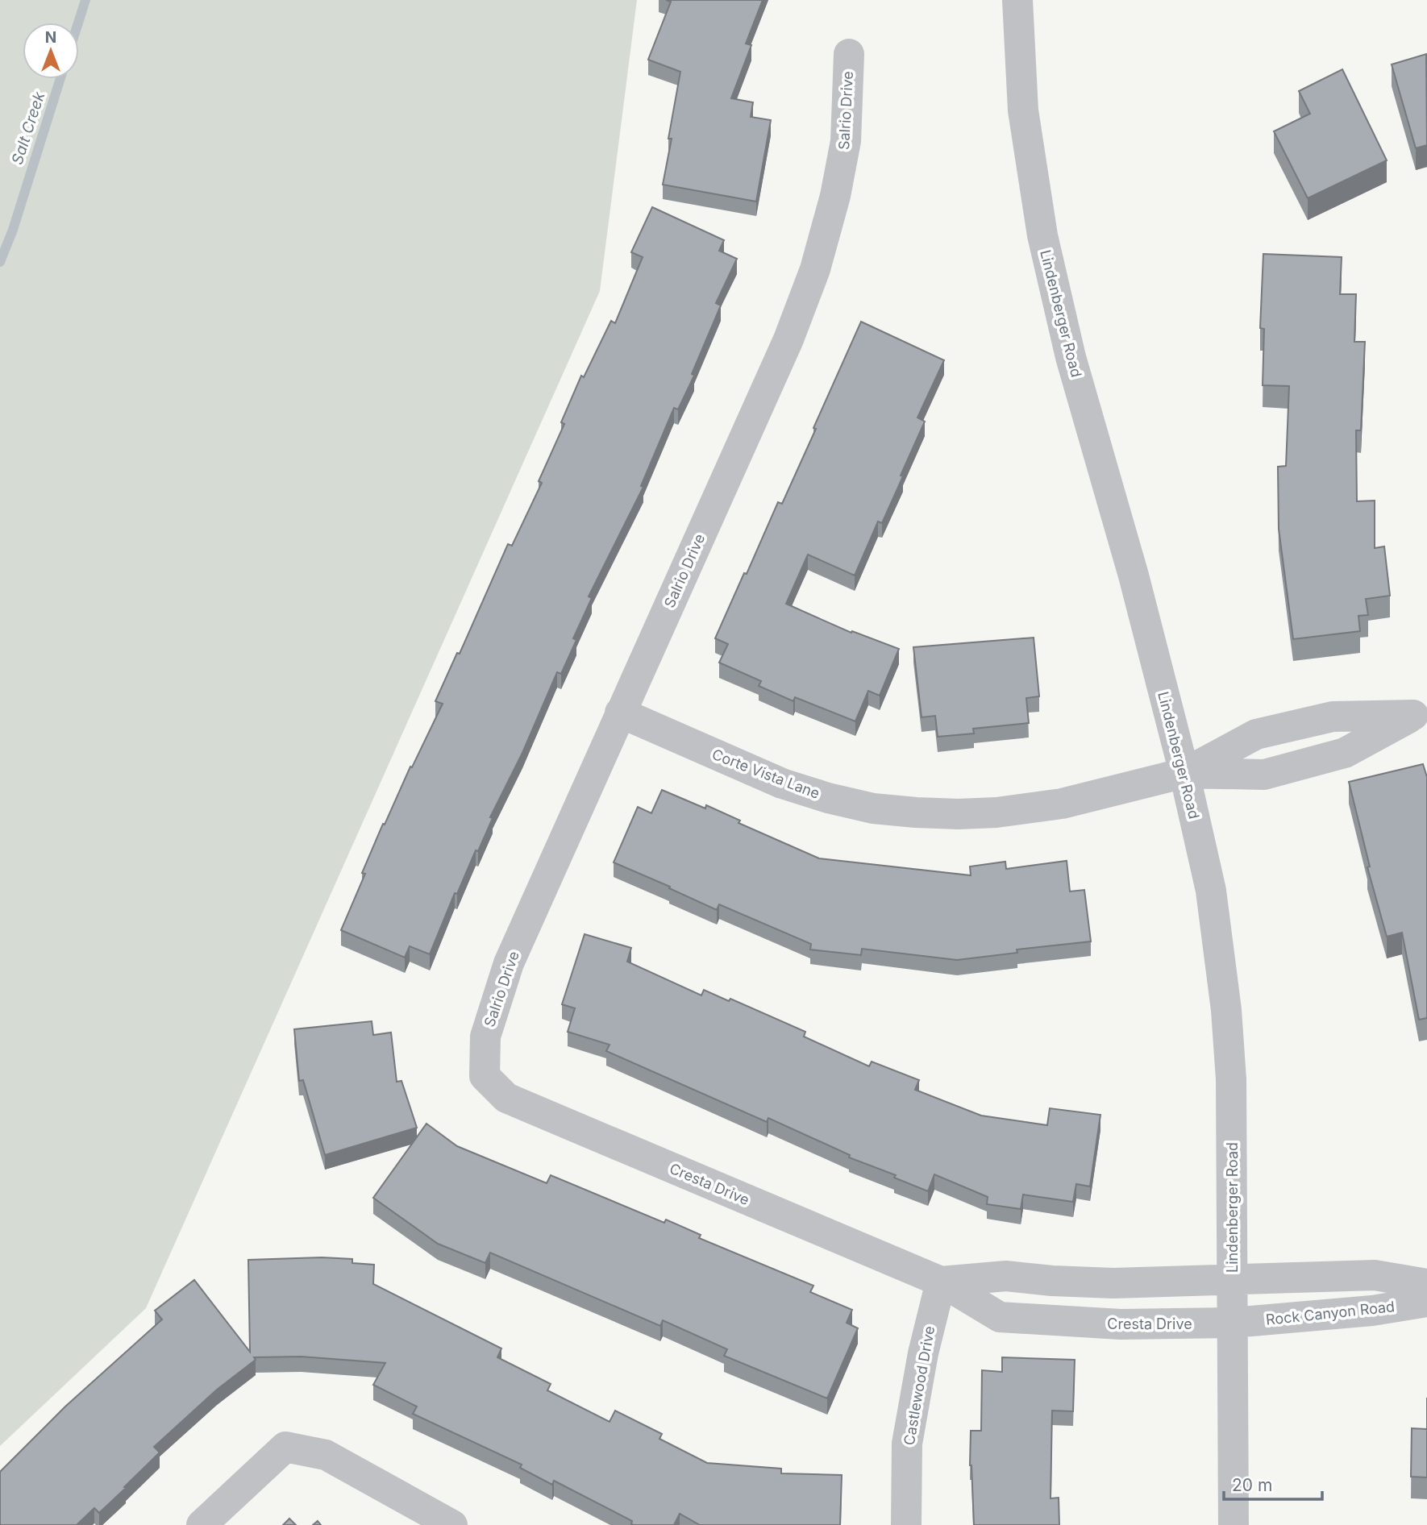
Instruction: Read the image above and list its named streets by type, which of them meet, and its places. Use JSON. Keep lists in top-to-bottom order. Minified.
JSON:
{"streets":{"street":["Salrio Drive","Lindenberger Road","Corte Vista Lane","Cresta Drive","Rock Canyon Road","Castlewood Drive"]},"crossings":[["Salrio Drive","Corte Vista Lane"],["Salrio Drive","Cresta Drive"],["Lindenberger Road","Corte Vista Lane"],["Lindenberger Road","Cresta Drive"],["Lindenberger Road","Rock Canyon Road"],["Cresta Drive","Rock Canyon Road"],["Cresta Drive","Castlewood Drive"]],"water":["Salt Creek"],"scale_bar":"20 m","north":"top"}
